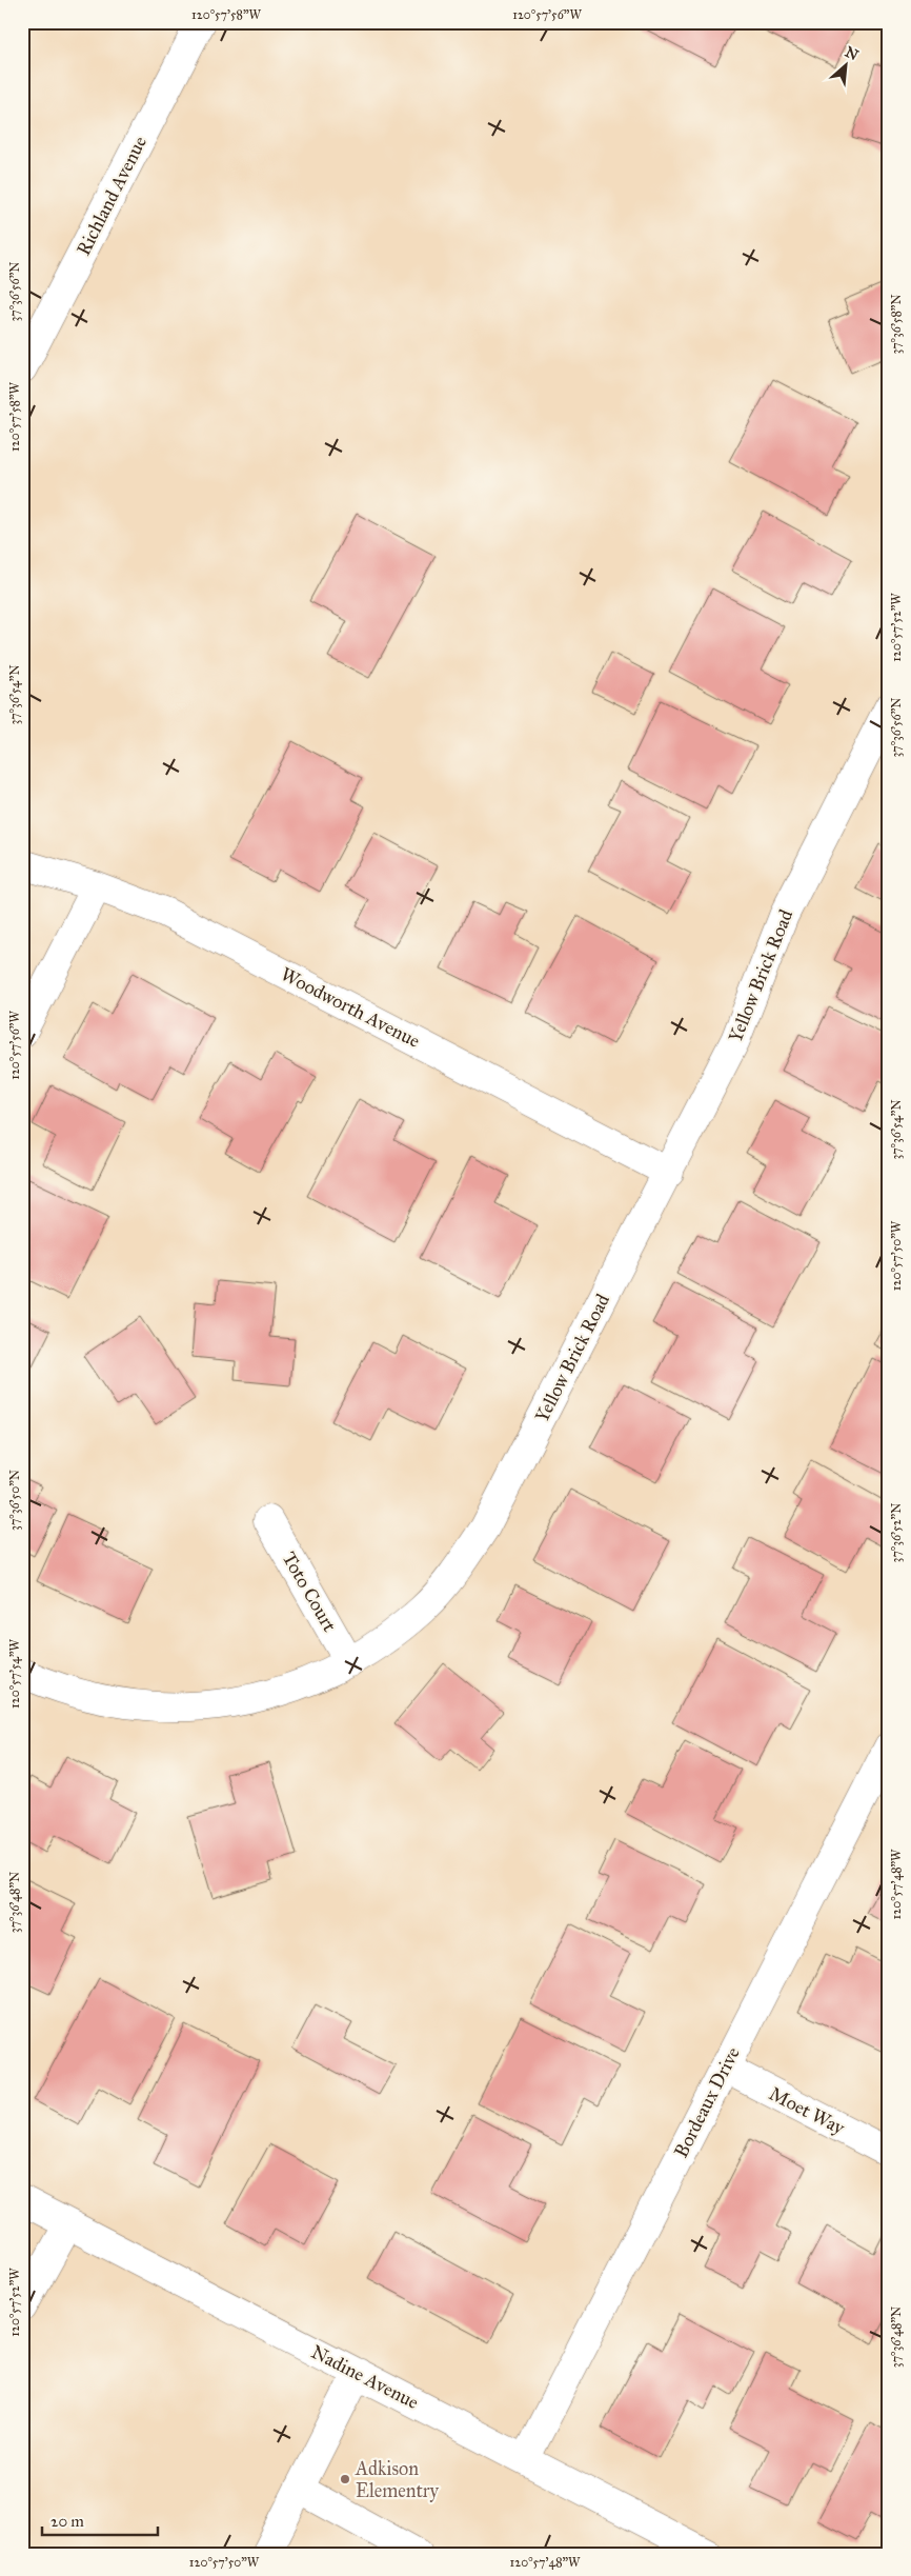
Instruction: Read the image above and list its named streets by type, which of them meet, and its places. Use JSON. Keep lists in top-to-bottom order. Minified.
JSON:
{"streets":{"street":["Richland Avenue","Yellow Brick Road","Woodworth Avenue","Toto Court","Bordeaux Drive","Moet Way","Nadine Avenue"]},"crossings":[["Yellow Brick Road","Woodworth Avenue"],["Yellow Brick Road","Toto Court"],["Bordeaux Drive","Moet Way"],["Bordeaux Drive","Nadine Avenue"]],"places":["Adkison Elementry"],"scale_bar":"20 m","north":"top right","coordinates":["120°57'58\"W","120°57'56\"W","37°36'56\"N","37°36'58\"N","120°57'52\"W","37°36'54\"N","120°57'50\"W","37°36'50\"N","37°36'52\"N","120°57'54\"W","120°57'48\"W","37°36'48\"N"]}
